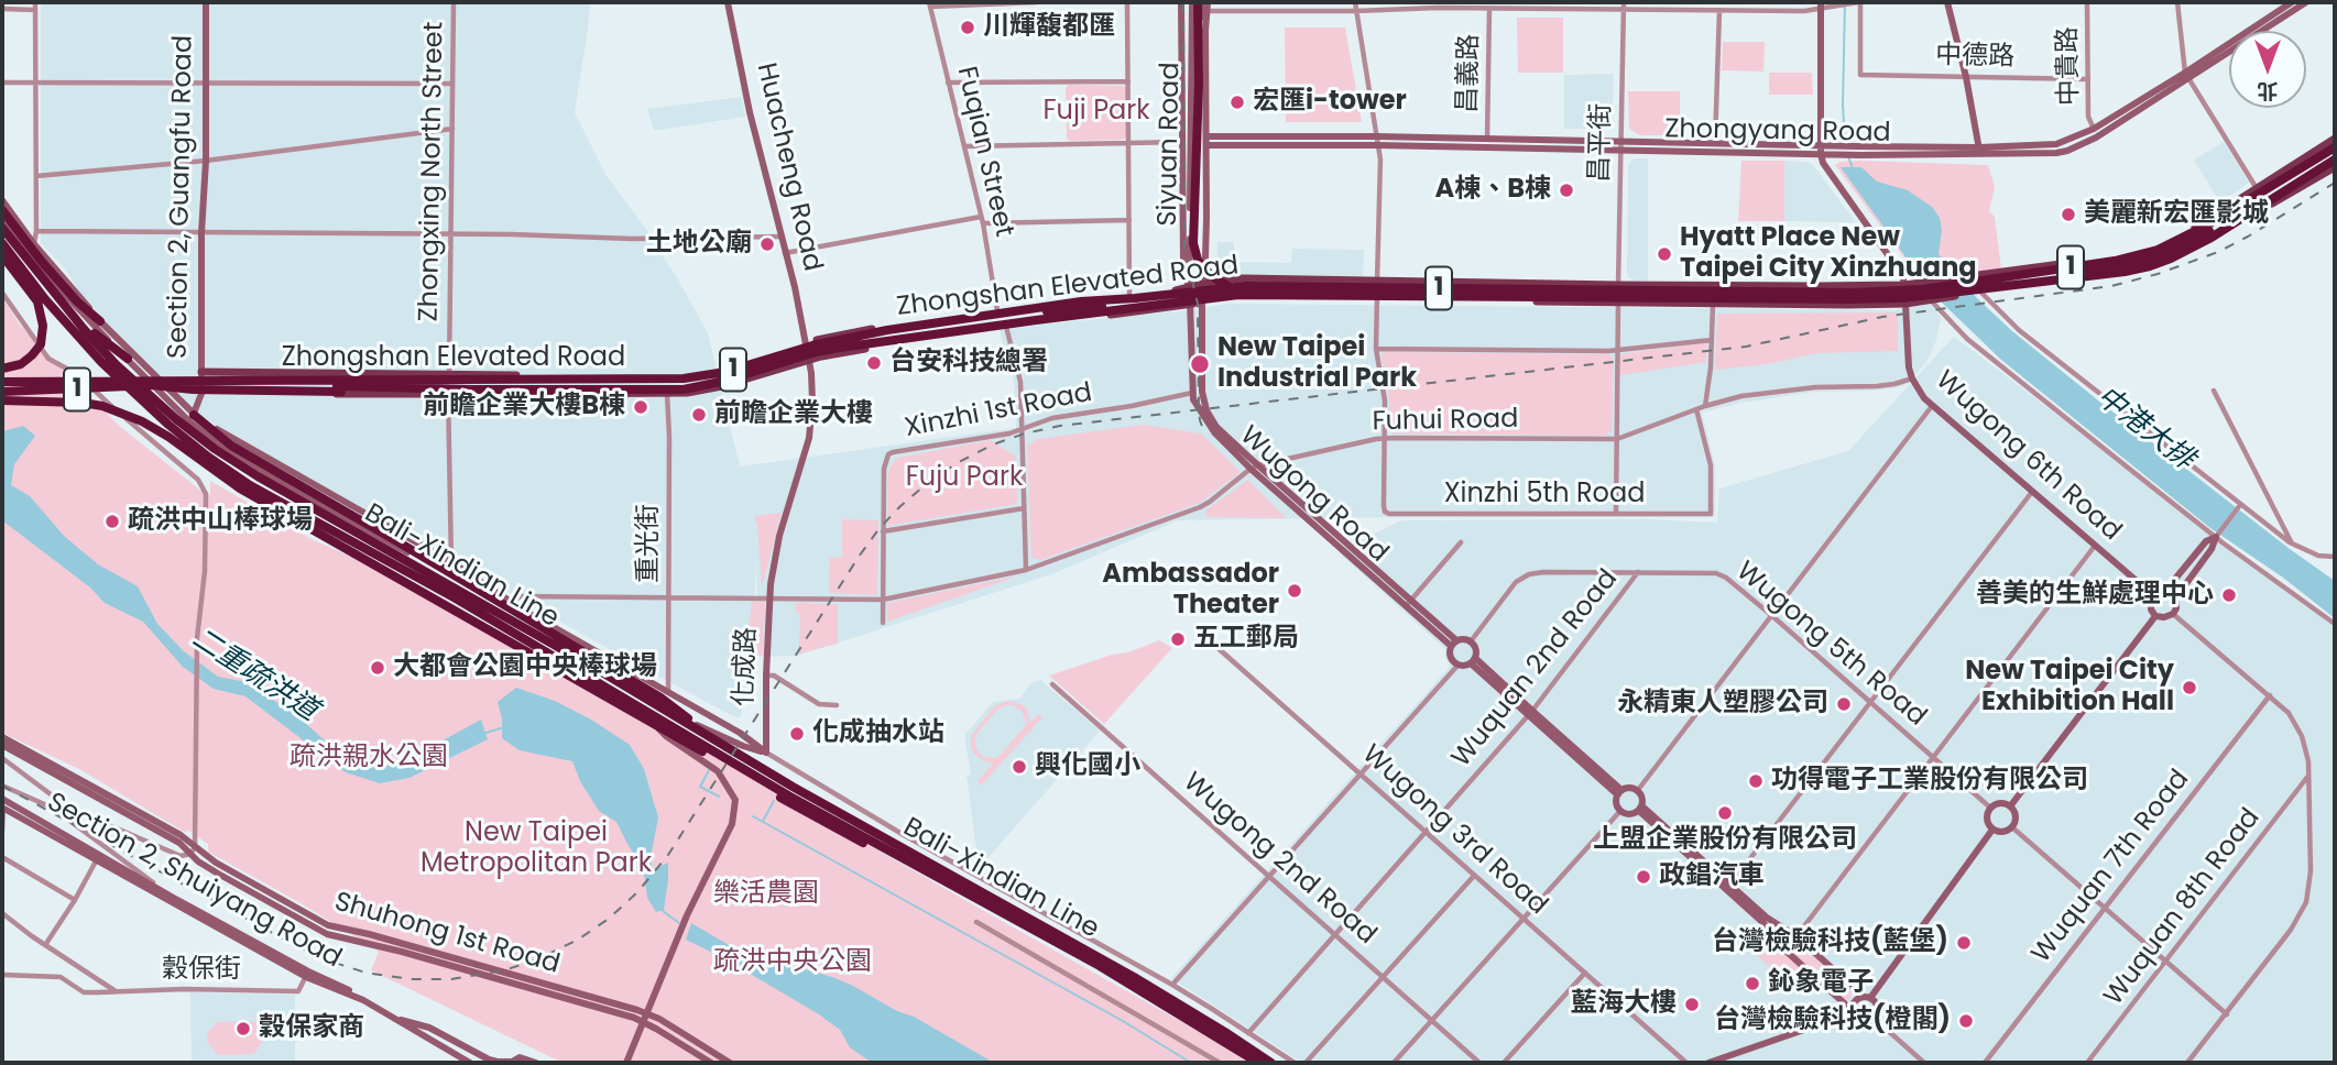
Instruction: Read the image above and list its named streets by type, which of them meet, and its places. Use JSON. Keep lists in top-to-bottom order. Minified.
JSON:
{"streets":{"highway":["1","Zhongshan Elevated Road","Bali-Xindian Line"],"street":["中德路","中貴路","昌義路","Zhongyang Road","昌平街","Siyuan Road","Fuqian Street","Huacheng Road","Zhongxing North Street","Section 2, Guangfu Road","Xinzhi 1st Road","Fuhui Road","Wugong 6th Road","Wugong Road","Xinzhi 5th Road","重光街","Wugong 5th Road","化成路","Wuquan 2nd Road","Wugong 3rd Road","Wugong 2nd Road","Wuquan 7th Road","Section 2, Shuiyang Road","Wuquan 8th Road","Shuhong 1st Road","穀保街"]},"crossings":[["中德路","中貴路"],["中貴路","Zhongyang Road"],["昌義路","Zhongyang Road"],["Zhongyang Road","昌平街"],["Zhongyang Road","Siyuan Road"],["昌平街","1"],["昌平街","Fuhui Road"],["昌平街","Xinzhi 5th Road"],["Siyuan Road","1"],["Siyuan Road","Wugong Road"],["Fuqian Street","1"],["Huacheng Road","1"],["Huacheng Road","化成路"],["Zhongxing North Street","1"],["Section 2, Guangfu Road","1"],["1","Zhongshan Elevated Road"],["1","Wugong 6th Road"],["1","Wugong Road"],["1","重光街"],["1","化成路"],["Zhongshan Elevated Road","化成路"],["Xinzhi 1st Road","Fuhui Road"],["Xinzhi 1st Road","Wugong Road"],["Fuhui Road","Wugong 6th Road"],["Fuhui Road","Wugong Road"],["Fuhui Road","Xinzhi 5th Road"],["Fuhui Road","重光街"],["Fuhui Road","化成路"],["Wugong Road","Wugong 5th Road"],["Wugong 5th Road","Wuquan 2nd Road"],["Wuquan 2nd Road","Wugong 3rd Road"],["Wuquan 2nd Road","Wugong 2nd Road"],["Section 2, Shuiyang Road","穀保街"]],"water":["中港大排","二重疏洪道"],"parks":["Fuji Park","Fuju Park","疏洪親水公園","New Taipei Metropolitan Park","樂活農園","疏洪中央公園"],"places":["川輝馥都匯","宏匯i-tower","A棟、B棟","美麗新宏匯影城","土地公廟","Hyatt Place New Taipei City Xinzhuang","台安科技總署","New Taipei Industrial Park","前瞻企業大樓B棟","前瞻企業大樓","疏洪中山棒球場","Ambassador Theater","善美的生鮮處理中心","五工郵局","大都會公園中央棒球場","New Taipei City Exhibition Hall","永精東人塑膠公司","化成抽水站","興化國小","功得電子工業股份有限公司","上盟企業股份有限公司","政錩汽車","台灣檢驗科技(藍堡)","鈊象電子","藍海大樓","台灣檢驗科技(橙閣)","穀保家商"],"north":"bottom"}
